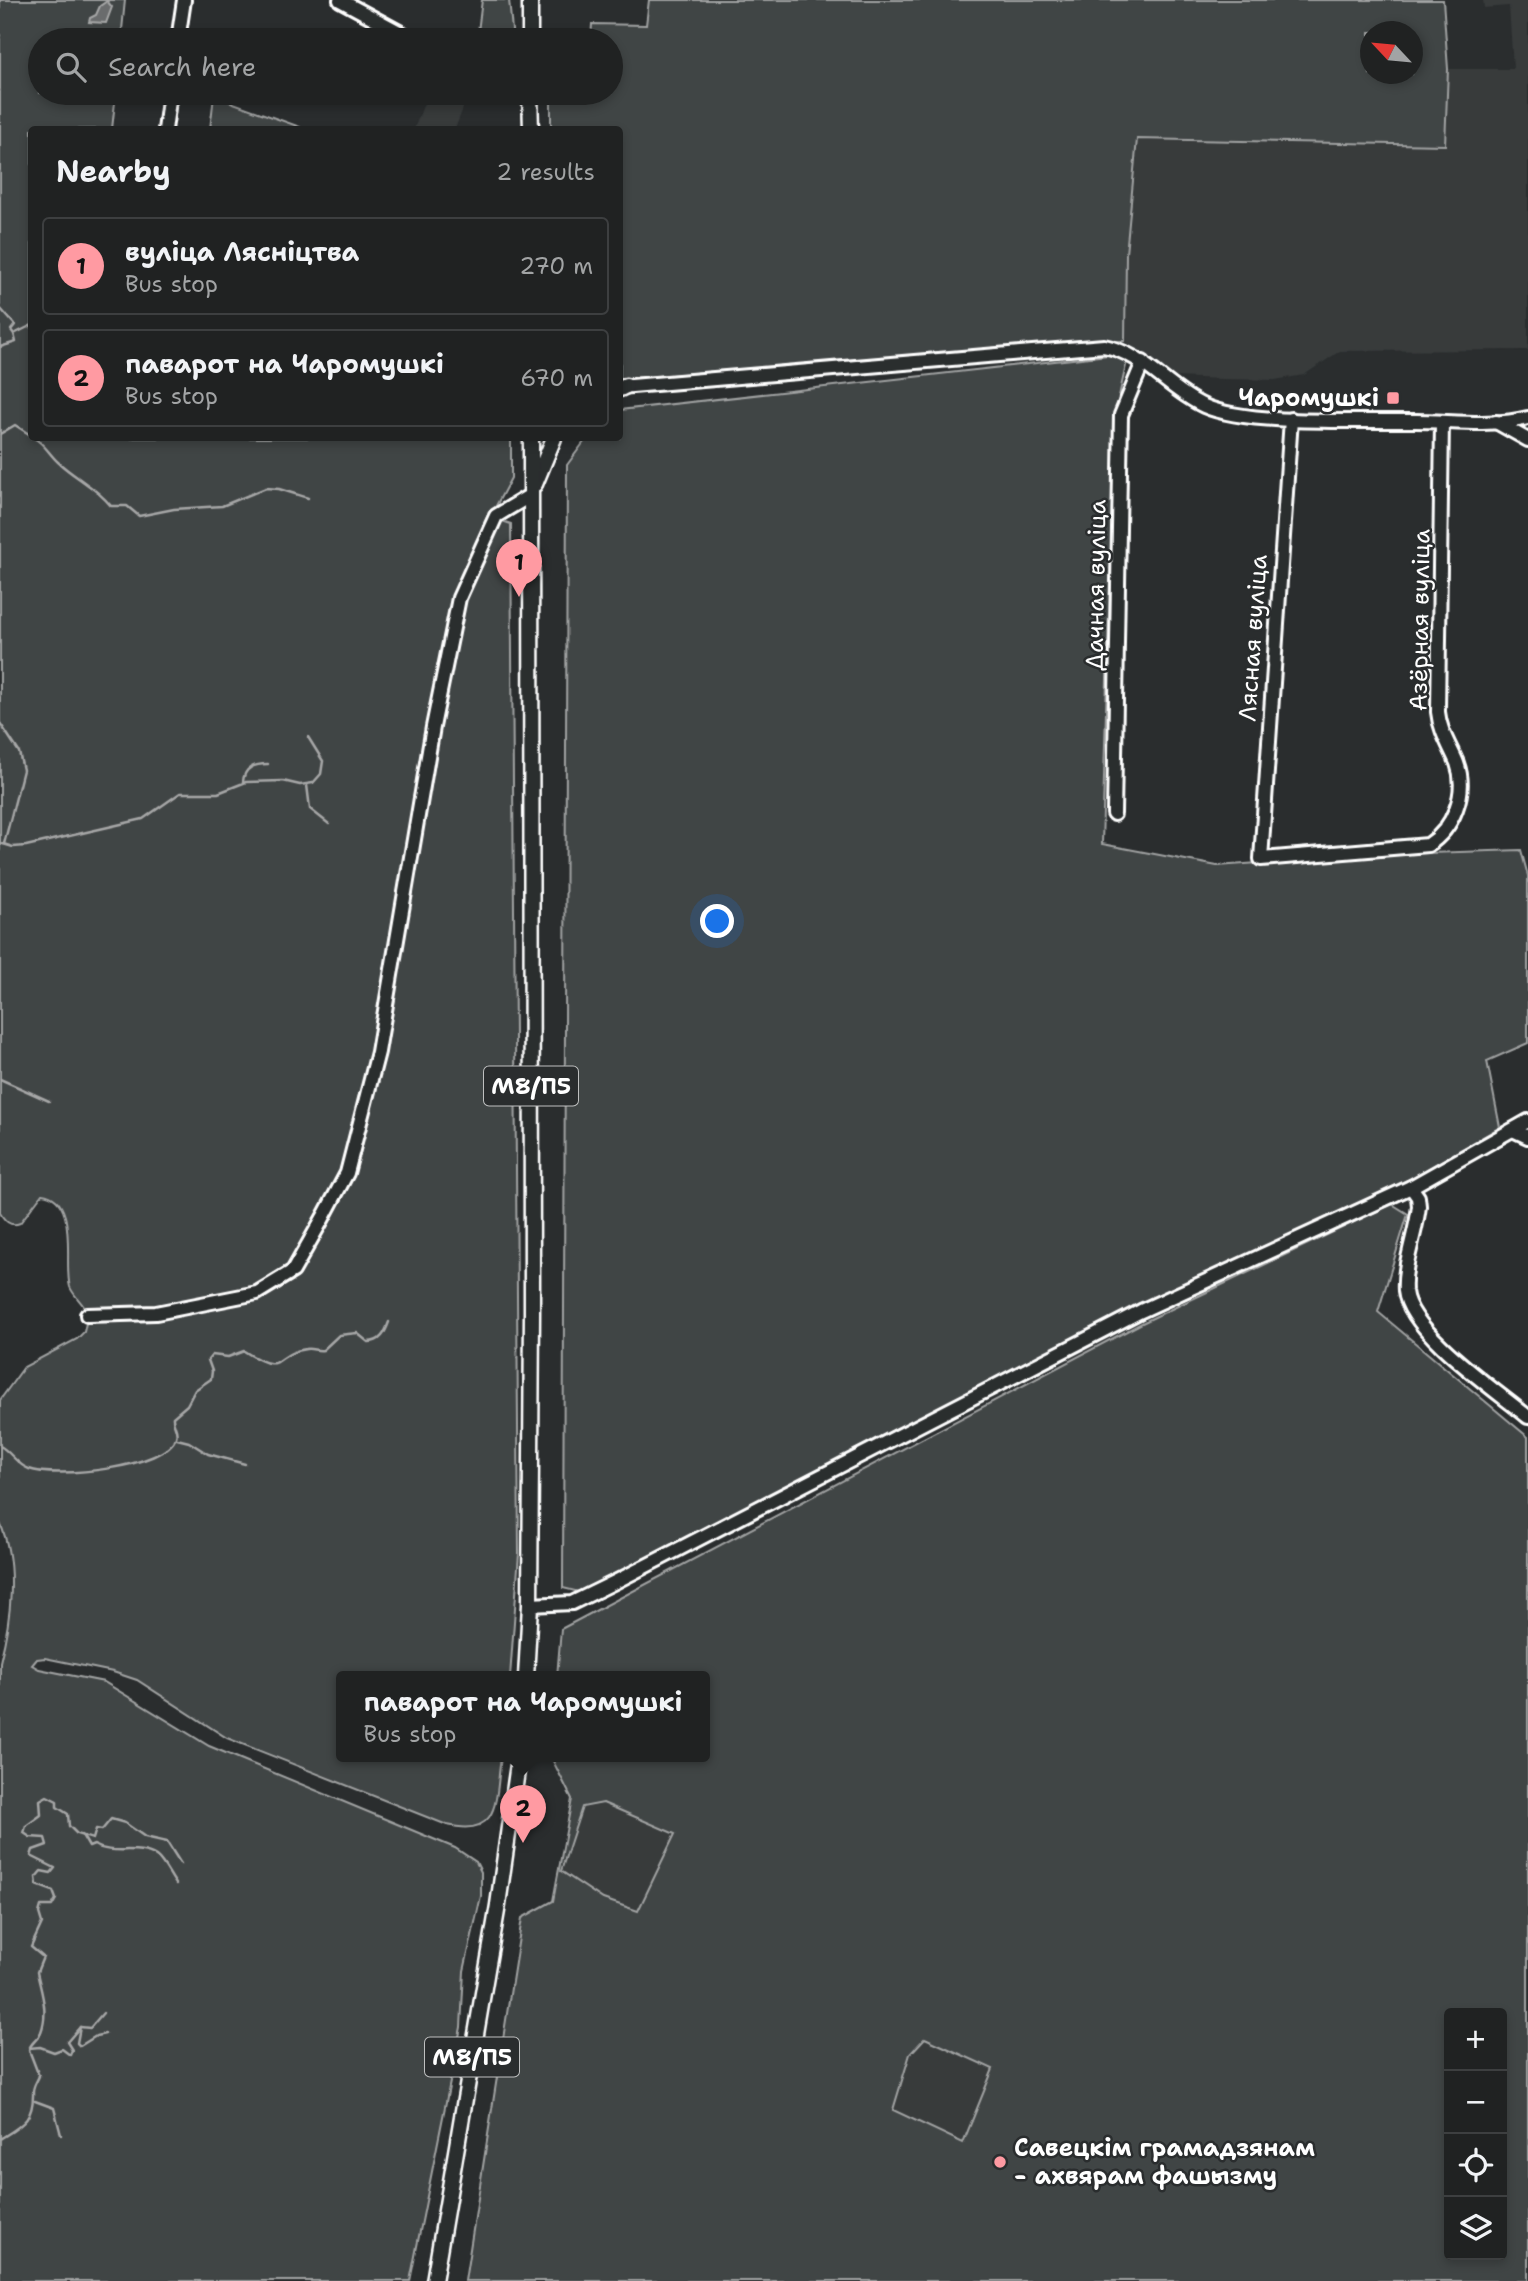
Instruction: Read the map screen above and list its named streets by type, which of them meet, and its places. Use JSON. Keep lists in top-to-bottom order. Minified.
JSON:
{"streets":{"main road":["М8/П5"],"street":["Дачная вуліца","Азёрная вуліца","Лясная вуліца"]},"crossings":[["Азёрная вуліца","Лясная вуліца"]],"places":{"transit":["Чаромушкі"],"other":["Савецкім грамадзянам - ахвярам фашызму"]},"north":"top left","page":{"search":"Search here","heading":["Nearby","2 results"],"list":[{"mark":"1","name":"вуліца Лясніцтва","note":"Bus stop","value":"270 m"},{"mark":"2","name":"паварот на Чаромушкі","note":"Bus stop","value":"670 m"}],"pins":["1","2"],"popup":["паварот на Чаромушкі","Bus stop"],"map_buttons":["+","−"]}}
